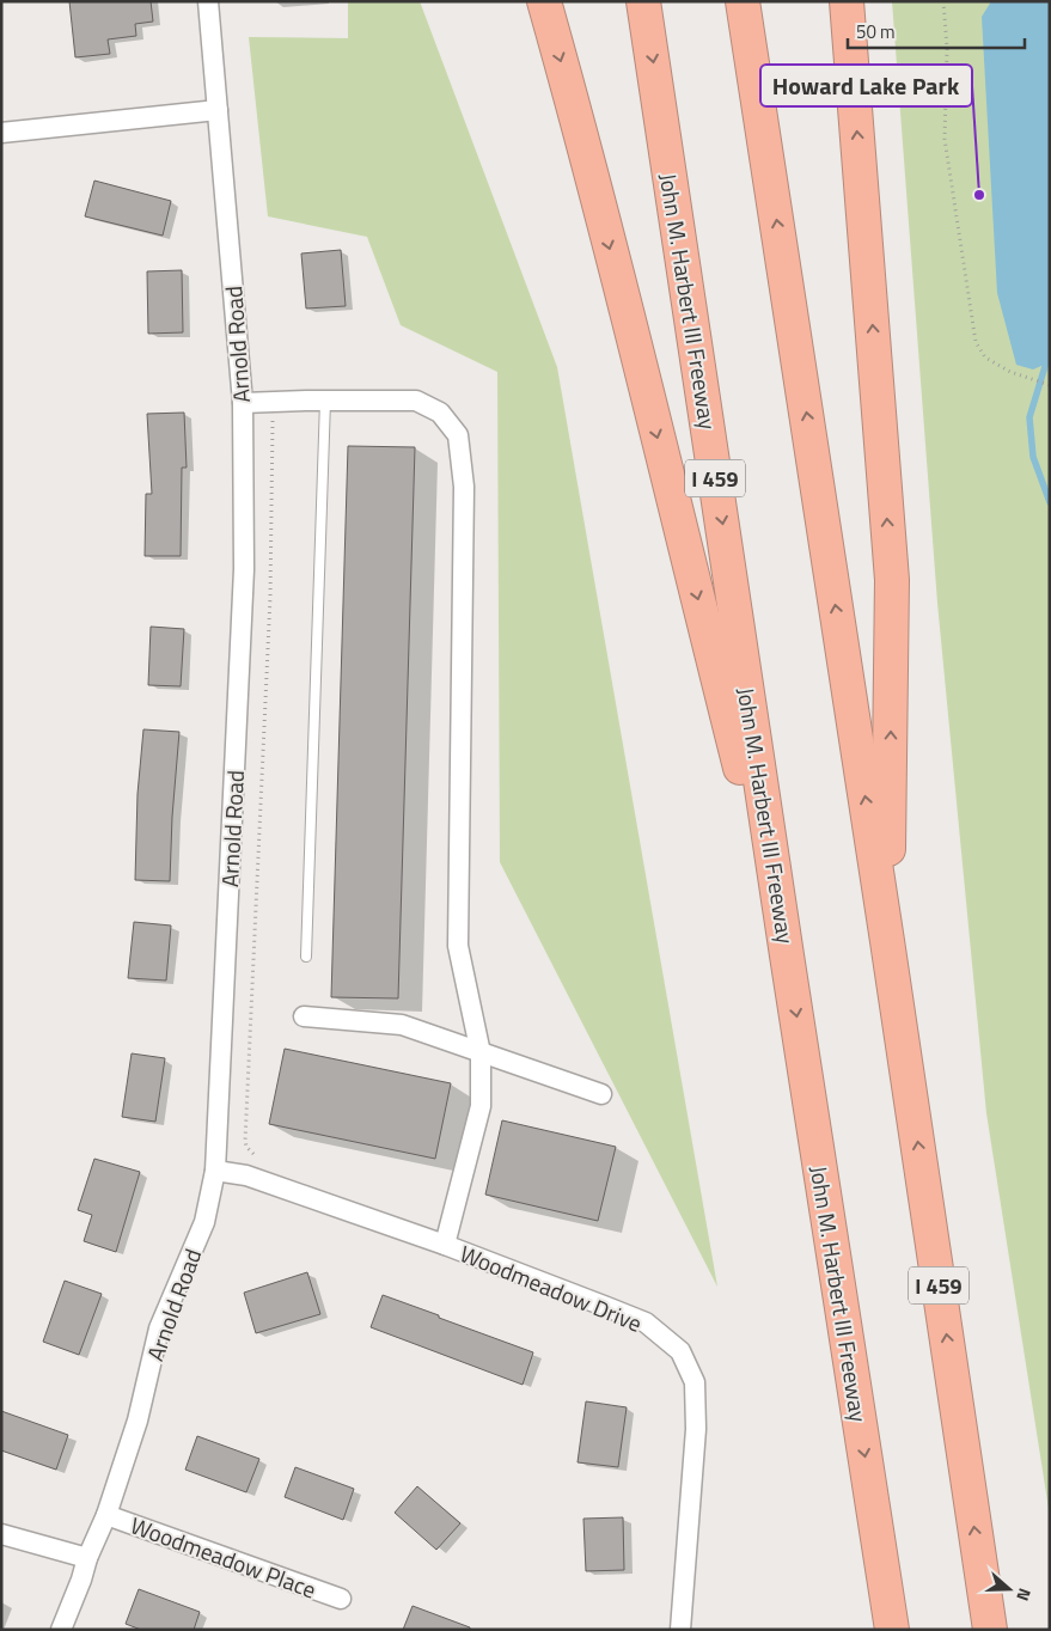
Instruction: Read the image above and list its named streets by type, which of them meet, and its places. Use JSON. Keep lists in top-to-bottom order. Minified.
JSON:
{"streets":{"highway":["John M. Harbert III Freeway","I 459"],"street":["Arnold Road","Woodmeadow Drive","Woodmeadow Place"]},"crossings":[["Arnold Road","Woodmeadow Drive"],["Arnold Road","Woodmeadow Place"]],"places":["Howard Lake Park"],"scale_bar":"50 m","north":"right"}
